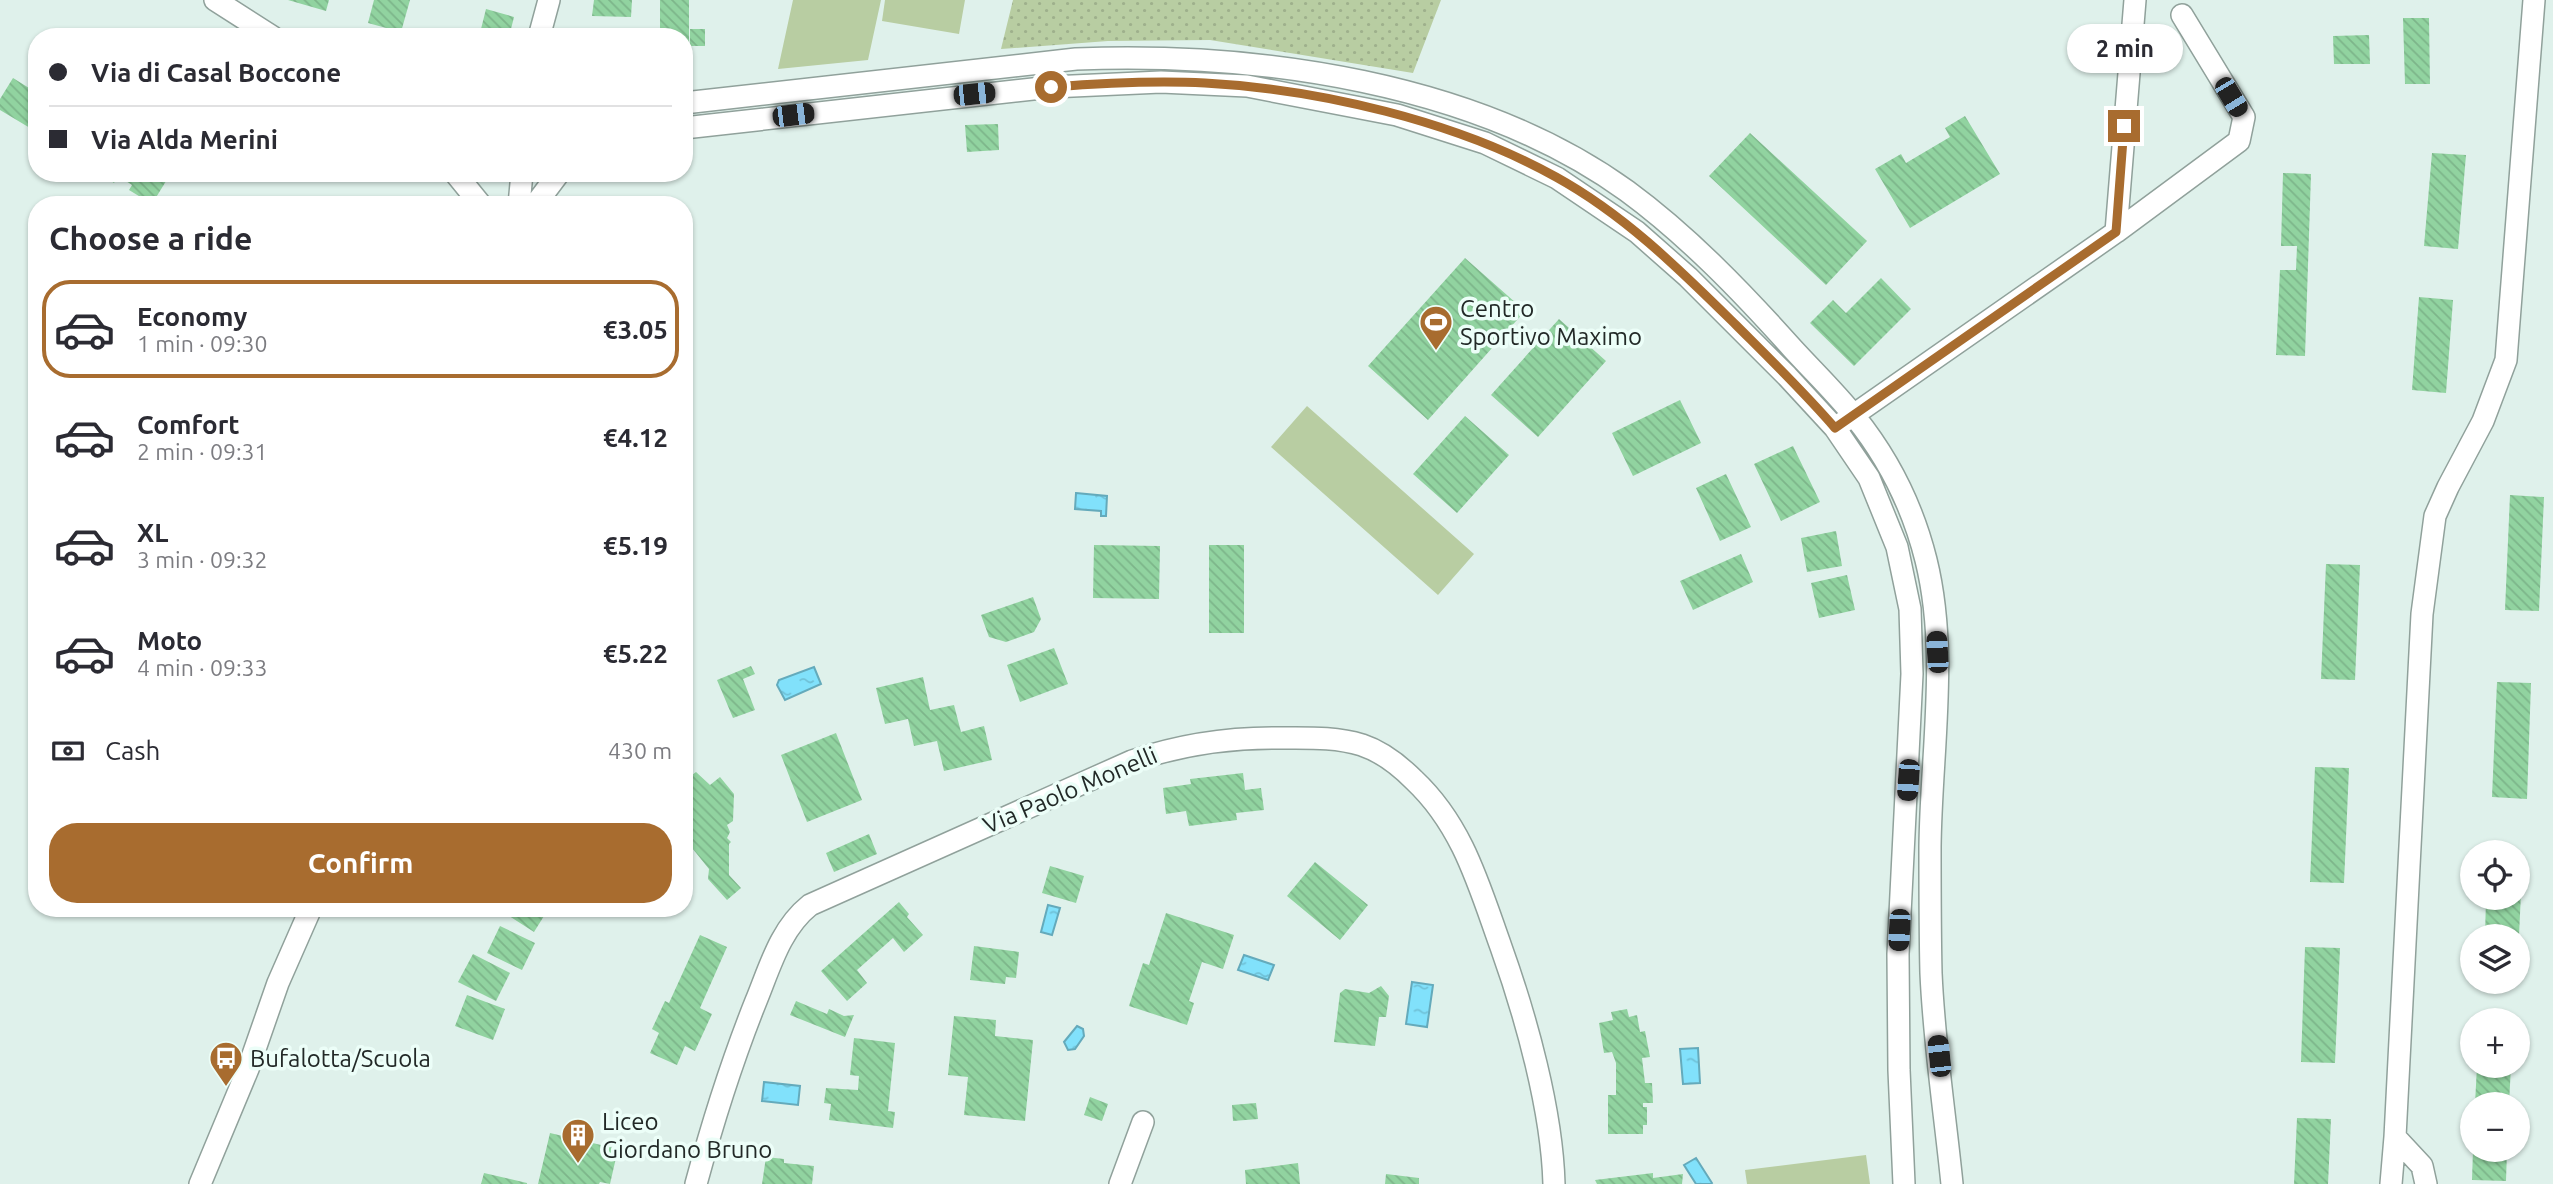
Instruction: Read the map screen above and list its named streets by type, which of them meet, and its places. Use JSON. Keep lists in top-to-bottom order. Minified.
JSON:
{"streets":{"street":["Via Paolo Monelli"]},"places":{"sports":["Centro Sportivo Maximo"],"bus stop":["Bufalotta/Scuola"],"building":["Liceo Giordano Bruno"]},"page":{"bubble":"2 min","banner":["Via di Casal Boccone","Via Alda Merini"],"heading":"Choose a ride","list":[{"name":"Economy","note":"1 min · 09:30","value":"€3.05"},{"name":"Comfort","note":"2 min · 09:31","value":"€4.12"},{"name":"XL","note":"3 min · 09:32","value":"€5.19"},{"name":"Moto","note":"4 min · 09:33","value":"€5.22"}],"pay":["Cash","430 m"],"buttons":"Confirm","map_buttons":["+","−"]}}
